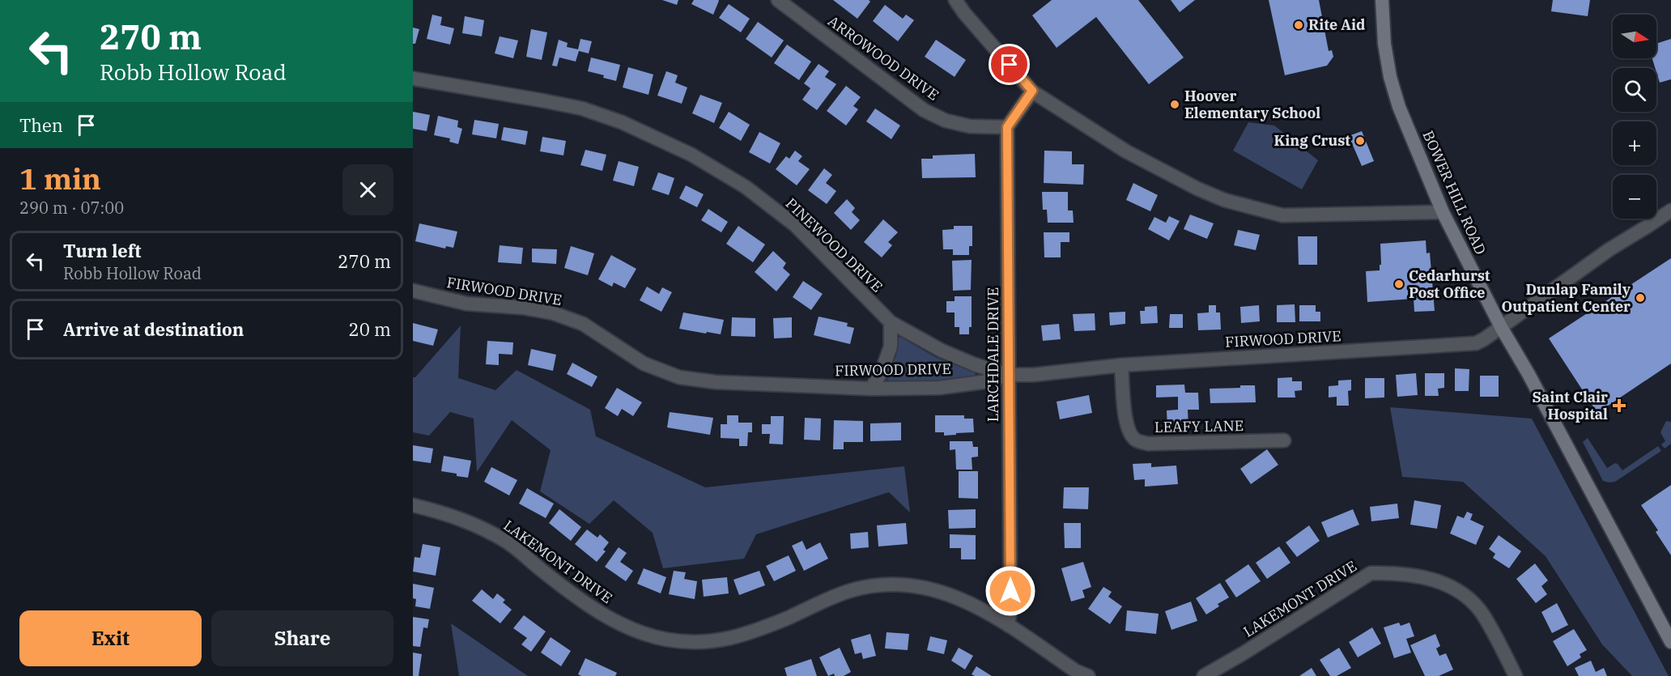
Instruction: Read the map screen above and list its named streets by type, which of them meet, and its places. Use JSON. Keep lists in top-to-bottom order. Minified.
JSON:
{"streets":{"main road":["BOWER HILL ROAD"],"street":["ARROWOOD DRIVE","PINEWOOD DRIVE","FIRWOOD DRIVE","LARCHDALE DRIVE","LEAFY LANE","LAKEMONT DRIVE"]},"crossings":[["ARROWOOD DRIVE","LARCHDALE DRIVE"],["BOWER HILL ROAD","FIRWOOD DRIVE"],["PINEWOOD DRIVE","FIRWOOD DRIVE"],["PINEWOOD DRIVE","LARCHDALE DRIVE"],["FIRWOOD DRIVE","LARCHDALE DRIVE"],["FIRWOOD DRIVE","LEAFY LANE"],["LARCHDALE DRIVE","LAKEMONT DRIVE"]],"places":{"other":["Rite Aid","Hoover Elementary School","King Crust","Cedarhurst Post Office","Dunlap Family Outpatient Center"],"health":["Saint Clair Hospital"]},"north":"right","page":{"turn":["270 m","Robb Hollow Road"],"map_buttons":["+","−"],"then":"Then","heading":["1 min","290 m · 07:00"],"list":[{"name":"Turn left","note":"Robb Hollow Road","value":"270 m"},{"name":"Arrive at destination","value":"20 m"}],"buttons":["Exit","Share"]}}
